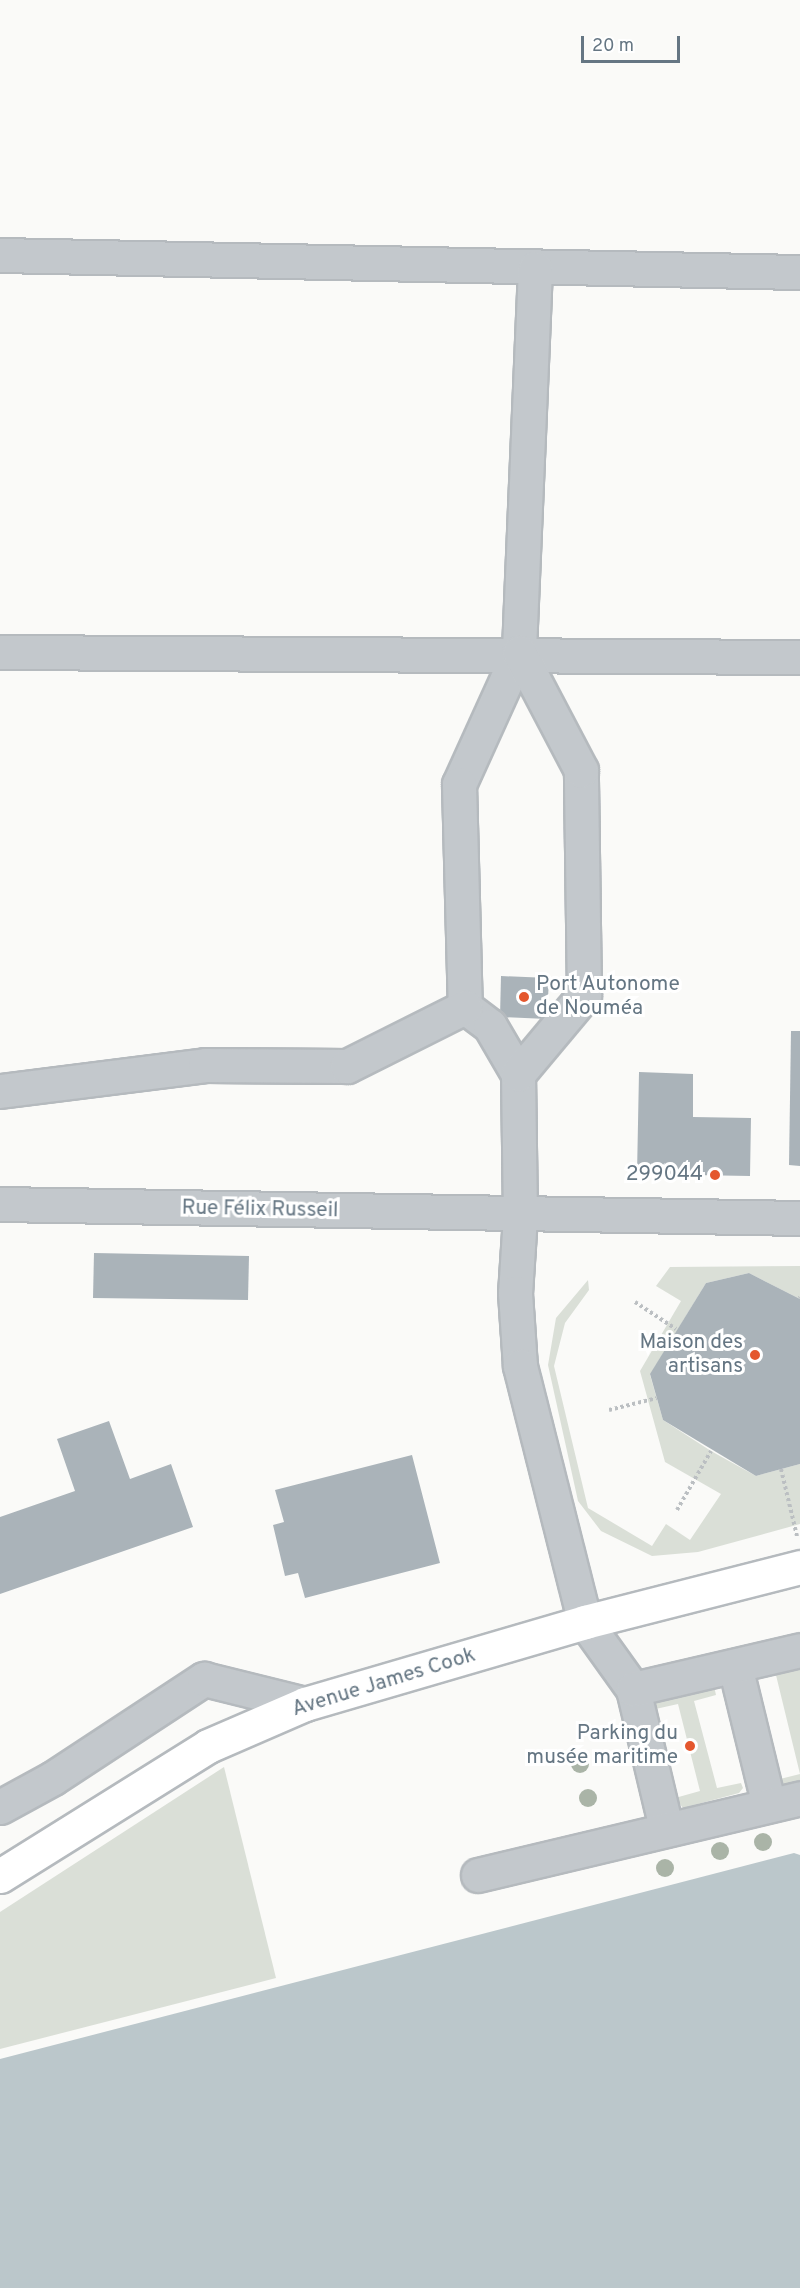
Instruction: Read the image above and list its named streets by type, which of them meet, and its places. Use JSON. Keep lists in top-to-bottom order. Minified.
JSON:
{"streets":{"main road":["Avenue James Cook"],"street":["Rue Félix Russeil"]},"places":["Port Autonome de Nouméa","299044","Maison des artisans","Parking du musée maritime"],"scale_bar":"20 m"}
